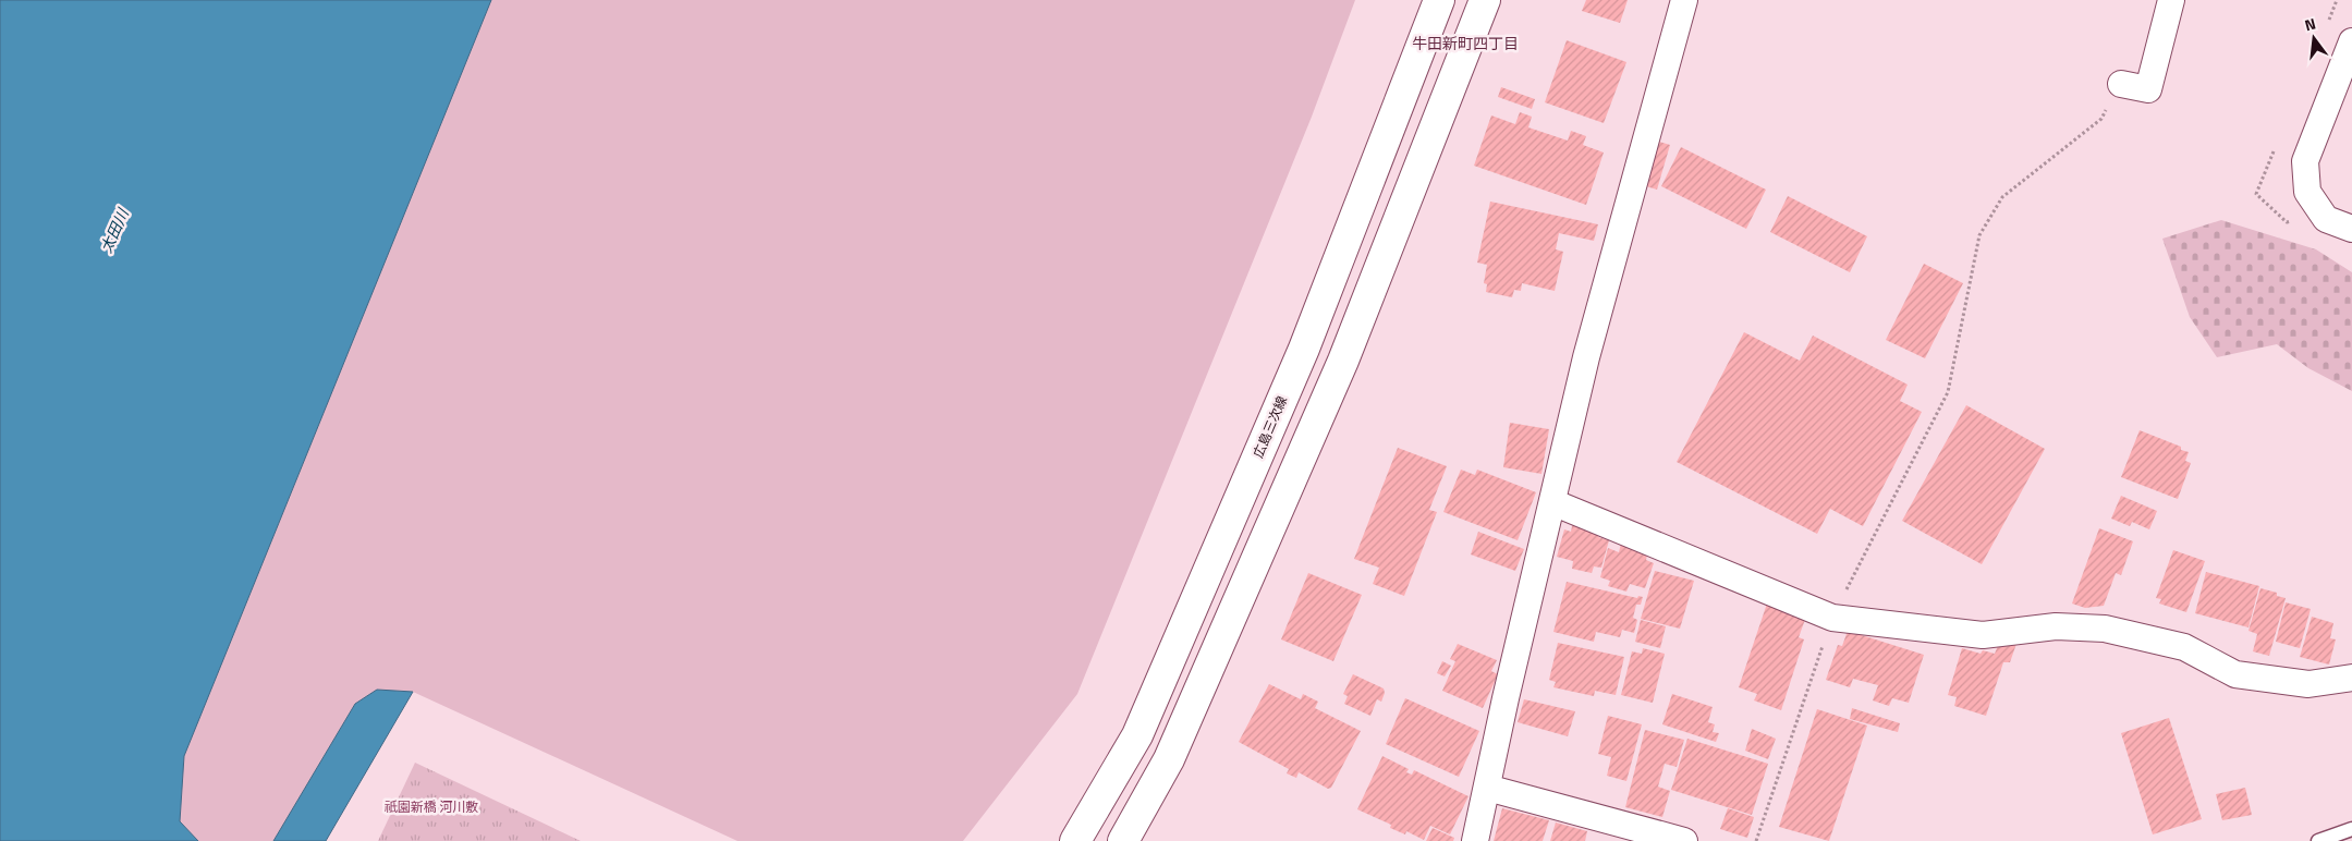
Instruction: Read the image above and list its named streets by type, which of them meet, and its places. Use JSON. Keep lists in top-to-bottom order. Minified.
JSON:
{"streets":{"main road":["広島三次線"]},"districts":["牛田新町四丁目"],"water":["太田川"],"parks":["祇園新橋 河川敷"],"north":"top"}
